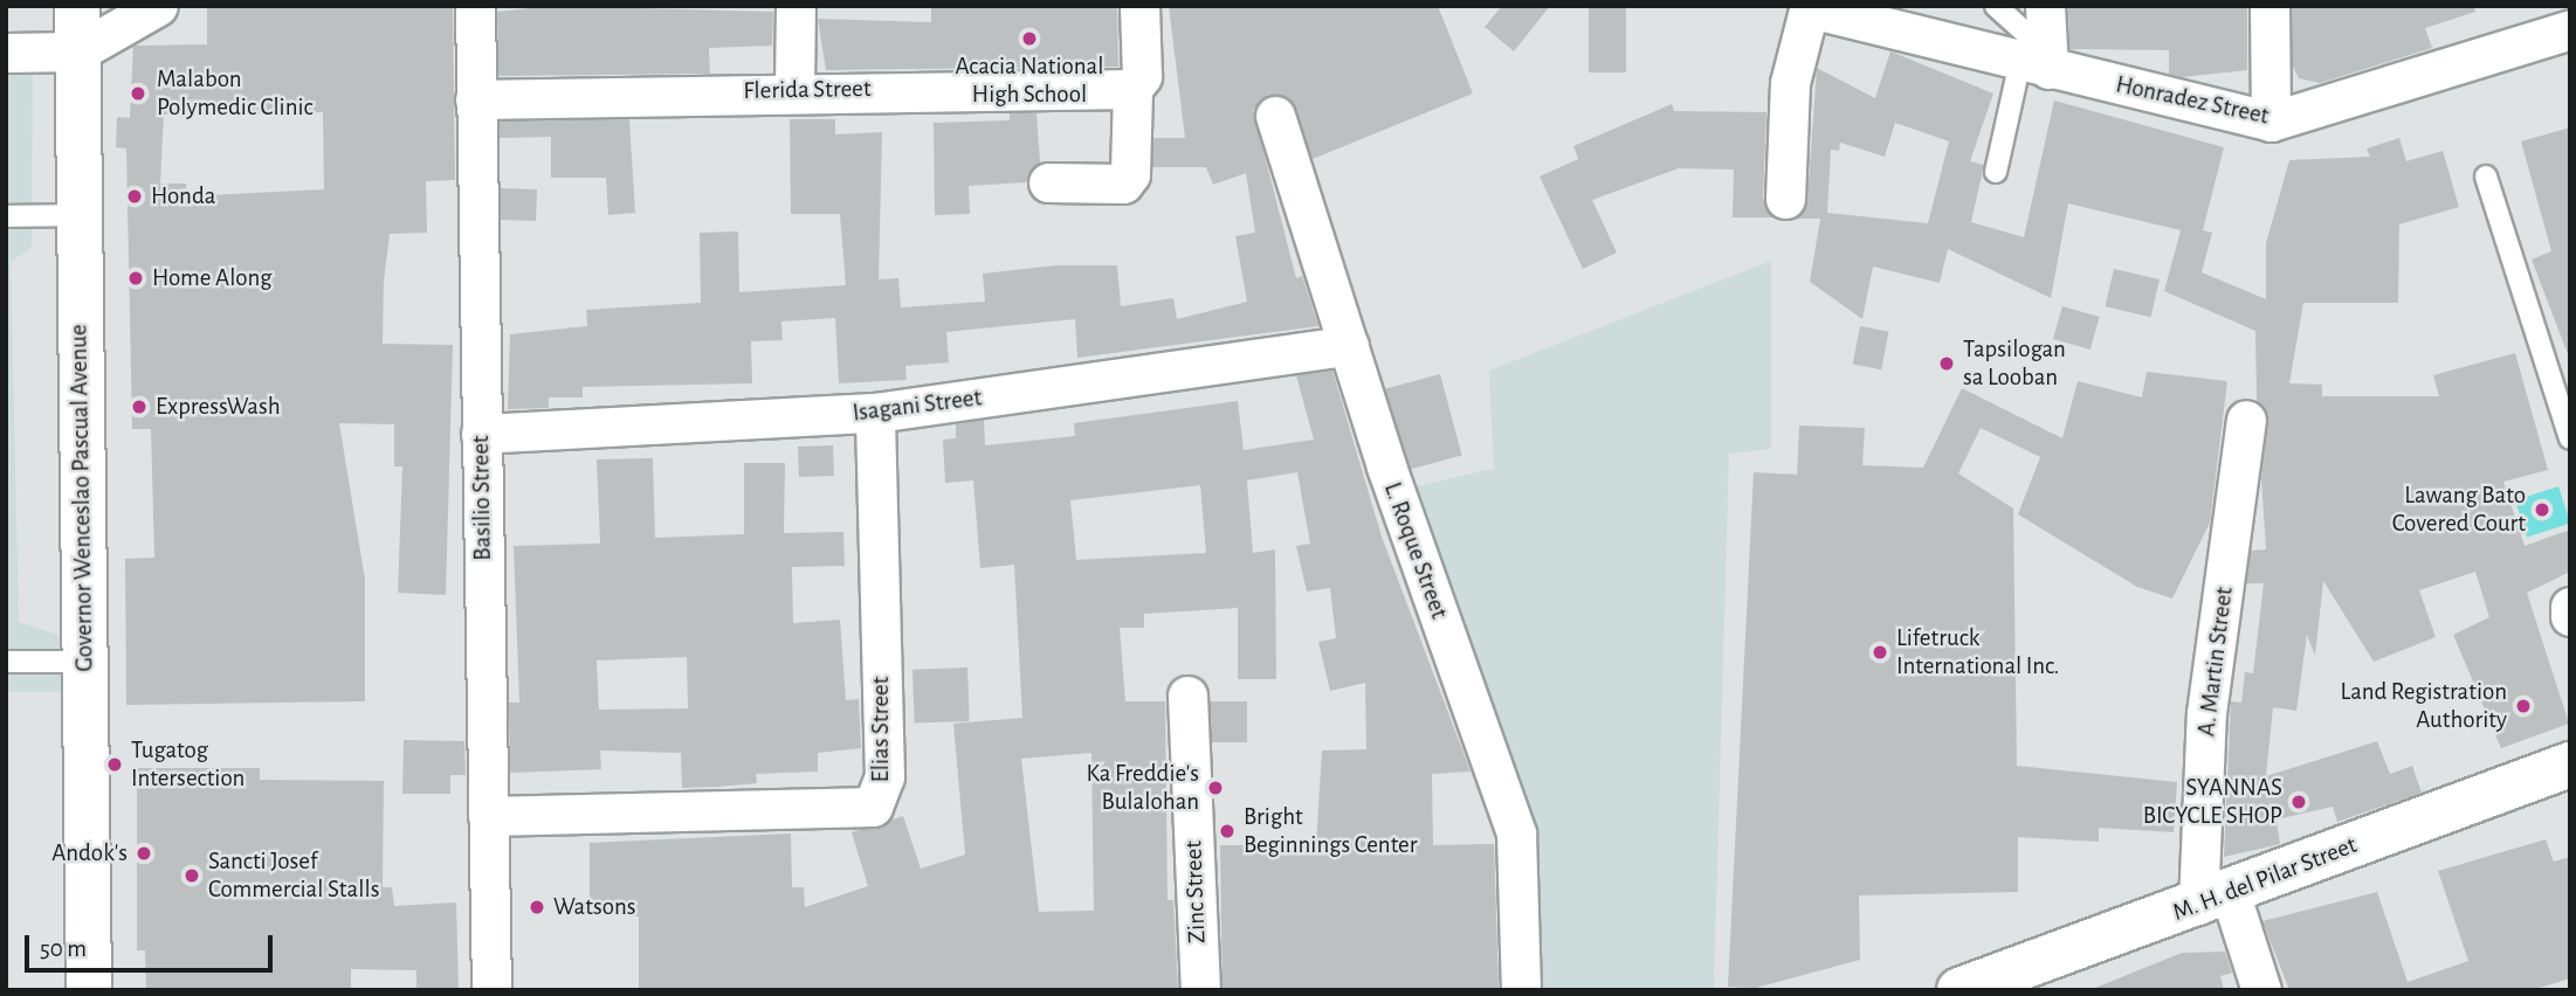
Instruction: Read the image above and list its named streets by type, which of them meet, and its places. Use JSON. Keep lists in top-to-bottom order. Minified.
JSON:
{"streets":{"main road":["Governor Wenceslao Pascual Avenue","M. H. del Pilar Street"],"street":["Flerida Street","Honradez Street","Isagani Street","Basilio Street","L. Roque Street","A. Martin Street","Elias Street","Zinc Street"]},"crossings":[["Flerida Street","Basilio Street"],["Isagani Street","Basilio Street"],["Isagani Street","L. Roque Street"],["Isagani Street","Elias Street"],["Basilio Street","Elias Street"],["A. Martin Street","M. H. del Pilar Street"]],"places":["Acacia National High School","Malabon Polymedic Clinic","Honda","Home Along","Tapsilogan sa Looban","ExpressWash","Lawang Bato Covered Court","Lifetruck International Inc.","Land Registration Authority","Tugatog Intersection","Ka Freddie's Bulalohan","SYANNAS BICYCLE SHOP","Bright Beginnings Center","Andok's","Sancti Josef Commercial Stalls","Watsons"],"scale_bar":"50 m"}
